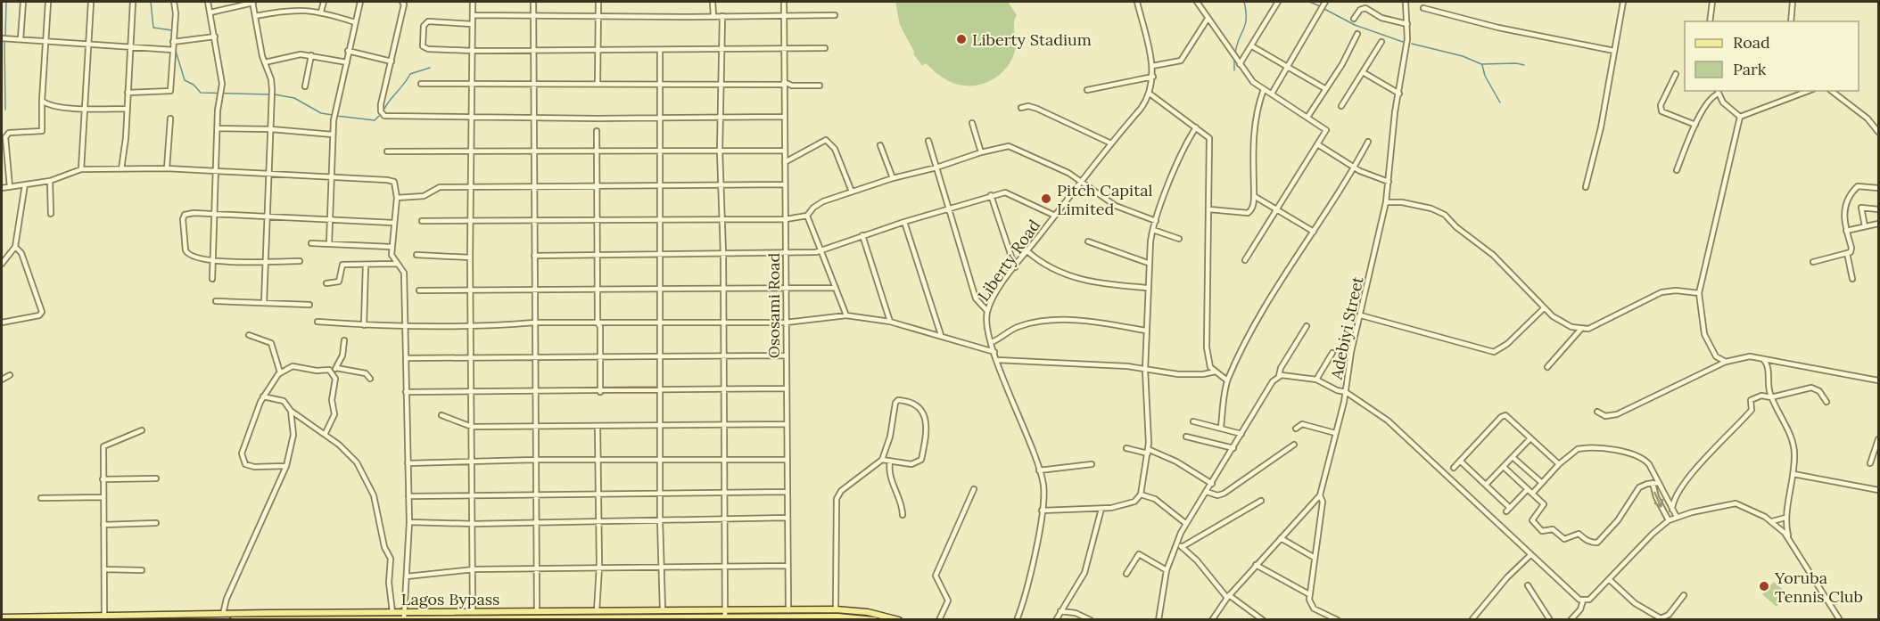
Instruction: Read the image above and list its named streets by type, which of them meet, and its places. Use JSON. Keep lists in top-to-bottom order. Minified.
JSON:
{"streets":{"main road":["Lagos Bypass"],"street":["Liberty Road","Ososami Road","Adebiyi Street"]},"crossings":[["Ososami Road","Lagos Bypass"]],"places":["Liberty Stadium","Pitch Capital Limited","Yoruba Tennis Club"],"legend":["Road","Park"]}
